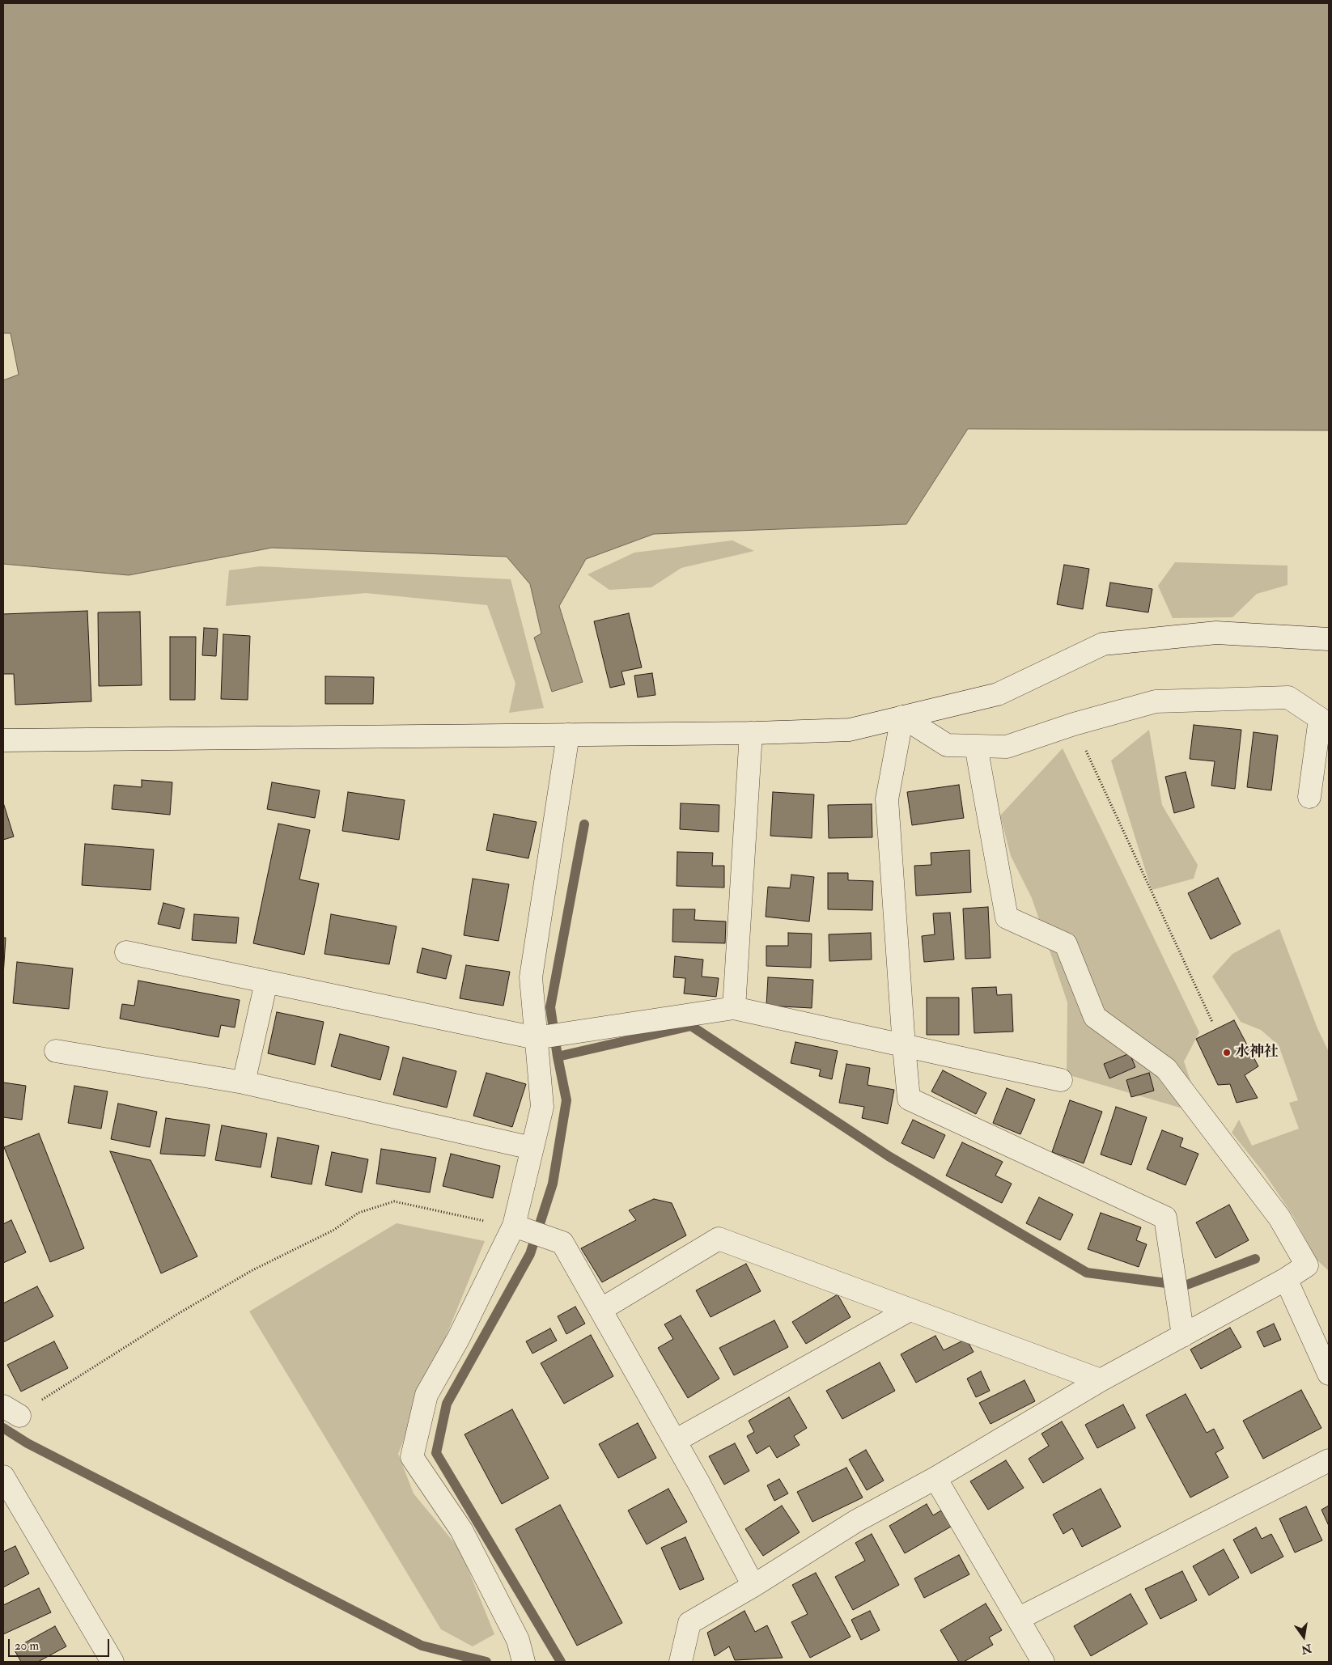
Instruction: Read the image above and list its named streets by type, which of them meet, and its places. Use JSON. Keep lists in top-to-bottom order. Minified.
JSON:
{"places":["水神社"],"scale_bar":"20 m","north":"bottom"}
